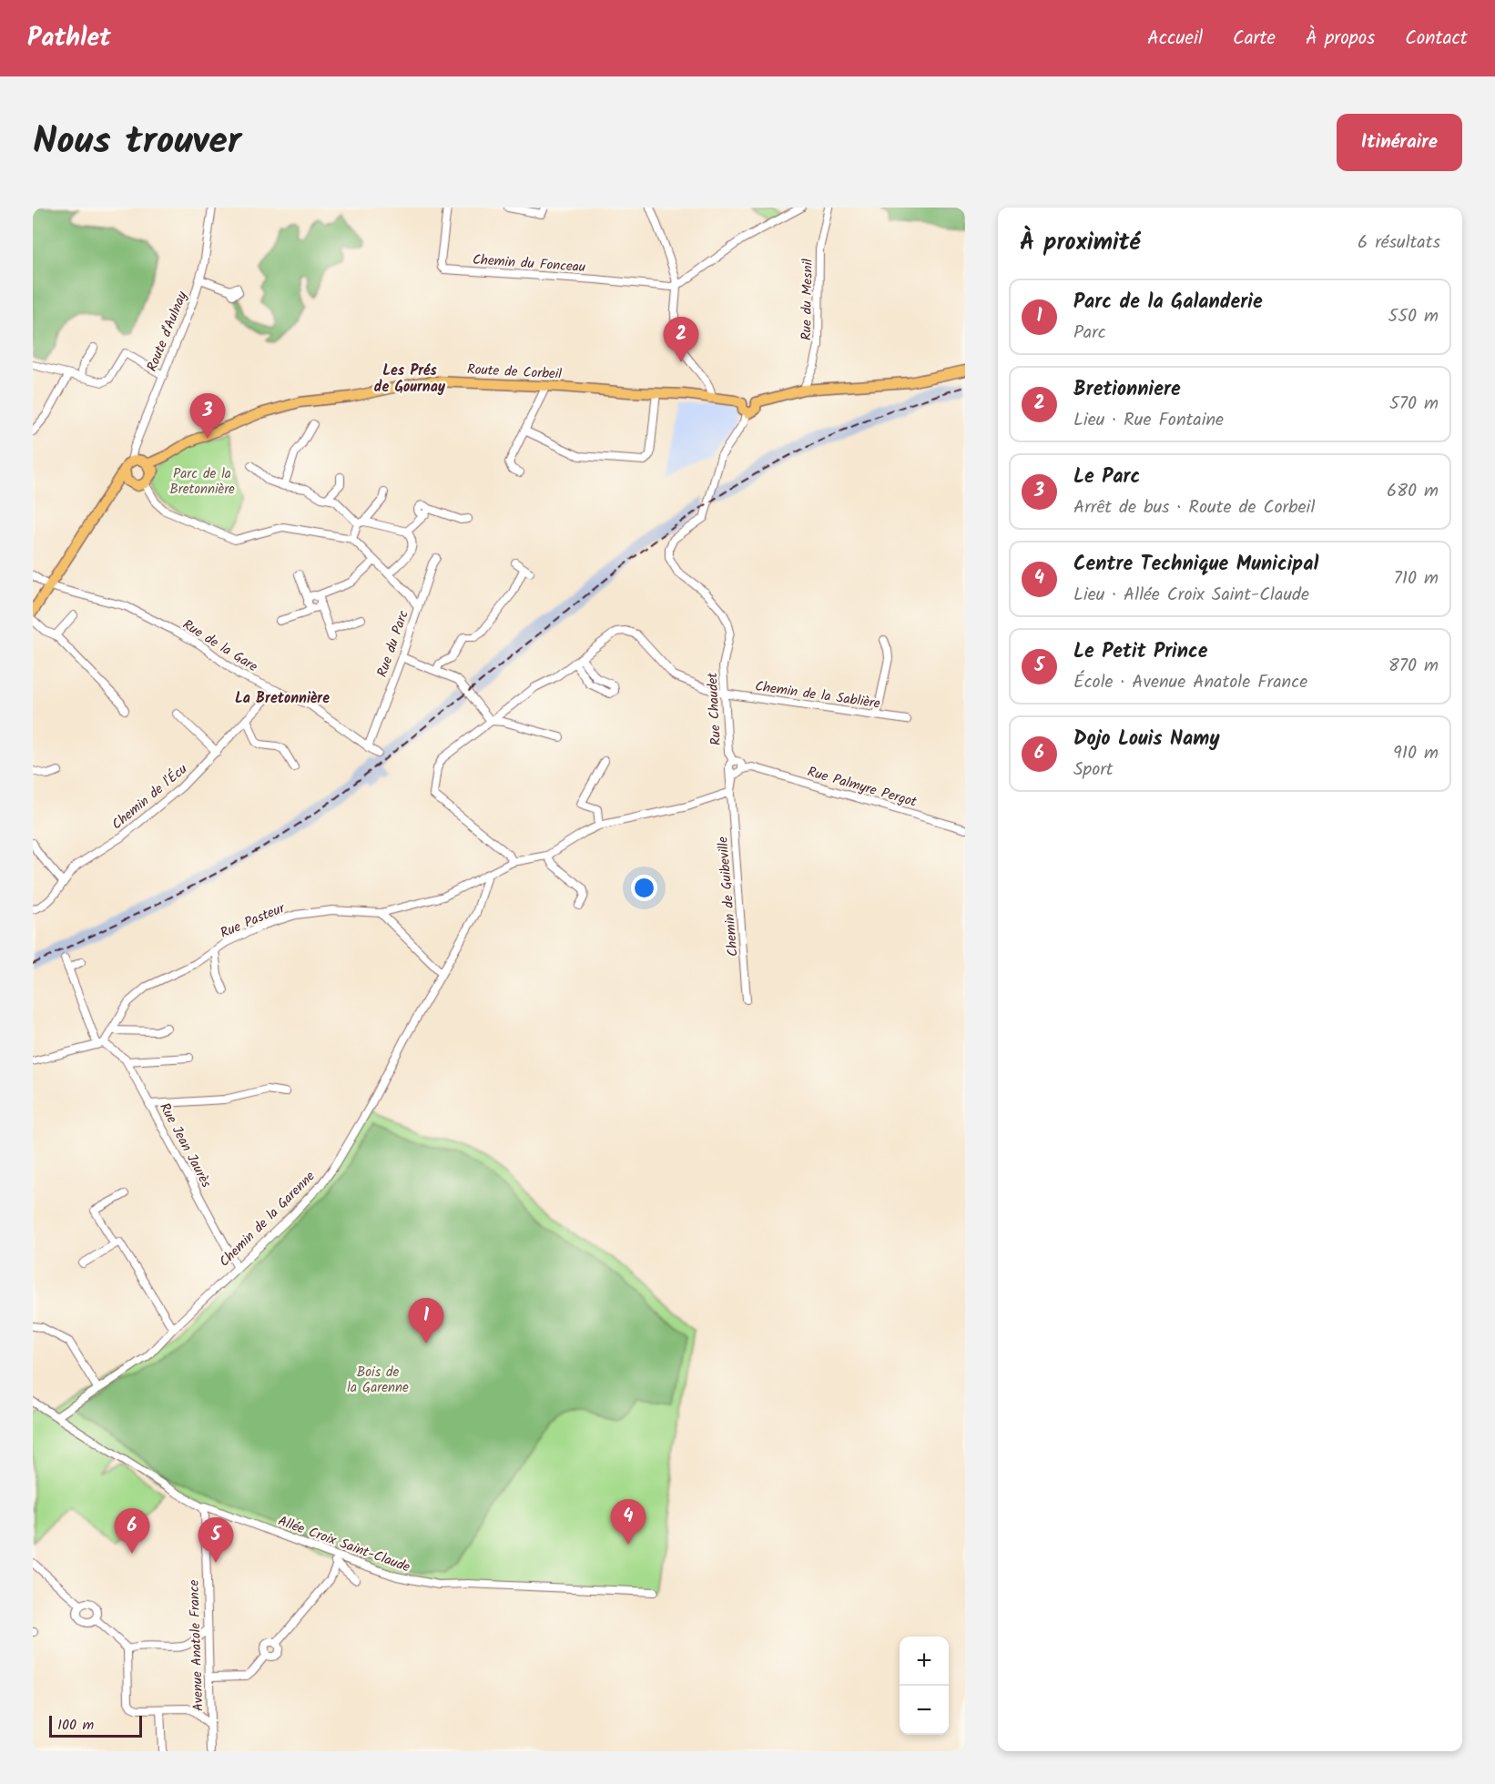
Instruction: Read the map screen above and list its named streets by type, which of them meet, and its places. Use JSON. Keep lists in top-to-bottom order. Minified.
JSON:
{"streets":{"main road":["Route de Corbeil"],"street":["Chemin du Fonceau","Rue du Mesnil","Route d'Aulnay","Rue du Parc","Rue de la Gare","Chemin de la Sablière","Rue Chaudet","Rue Palmyre Pergot","Chemin de l'Écu","Chemin de Guibeville","Rue Pasteur","Rue Jean Jaurès","Chemin de la Garenne","Allée Croix Saint-Claude","Avenue Anatole France"]},"crossings":[["Rue du Mesnil","Route de Corbeil"],["Route d'Aulnay","Route de Corbeil"],["Route de Corbeil","Rue Chaudet"],["Rue du Parc","Rue de la Gare"],["Rue de la Gare","Chemin de l'Écu"],["Chemin de la Sablière","Rue Chaudet"],["Chemin de la Sablière","Rue Pasteur"],["Rue Chaudet","Rue Palmyre Pergot"],["Rue Chaudet","Chemin de Guibeville"],["Rue Pasteur","Rue Jean Jaurès"],["Rue Pasteur","Chemin de la Garenne"],["Rue Jean Jaurès","Chemin de la Garenne"],["Chemin de la Garenne","Allée Croix Saint-Claude"],["Allée Croix Saint-Claude","Avenue Anatole France"]],"districts":["Les Prés de Gournay","La Bretonnière"],"parks":["Parc de la Bretonnière","Bois de la Garenne"],"scale_bar":"100 m","page":{"header":"Pathlet","nav":["Accueil","Carte","À propos","Contact"],"title":"Nous trouver","buttons":"Itinéraire","heading":["À proximité","6 résultats"],"list":[{"mark":"1","name":"Parc de la Galanderie","note":"Parc","value":"550 m"},{"mark":"2","name":"Bretionniere","note":"Lieu · Rue Fontaine","value":"570 m"},{"mark":"3","name":"Le Parc","note":"Arrêt de bus · Route de Corbeil","value":"680 m"},{"mark":"4","name":"Centre Technique Municipal","note":"Lieu · Allée Croix Saint-Claude","value":"710 m"},{"mark":"5","name":"Le Petit Prince","note":"École · Avenue Anatole France","value":"870 m"},{"mark":"6","name":"Dojo Louis Namy","note":"Sport","value":"910 m"}],"pins":["2","3","1","4","6","5"],"map_buttons":["+","−"],"scale":"100 m"}}
